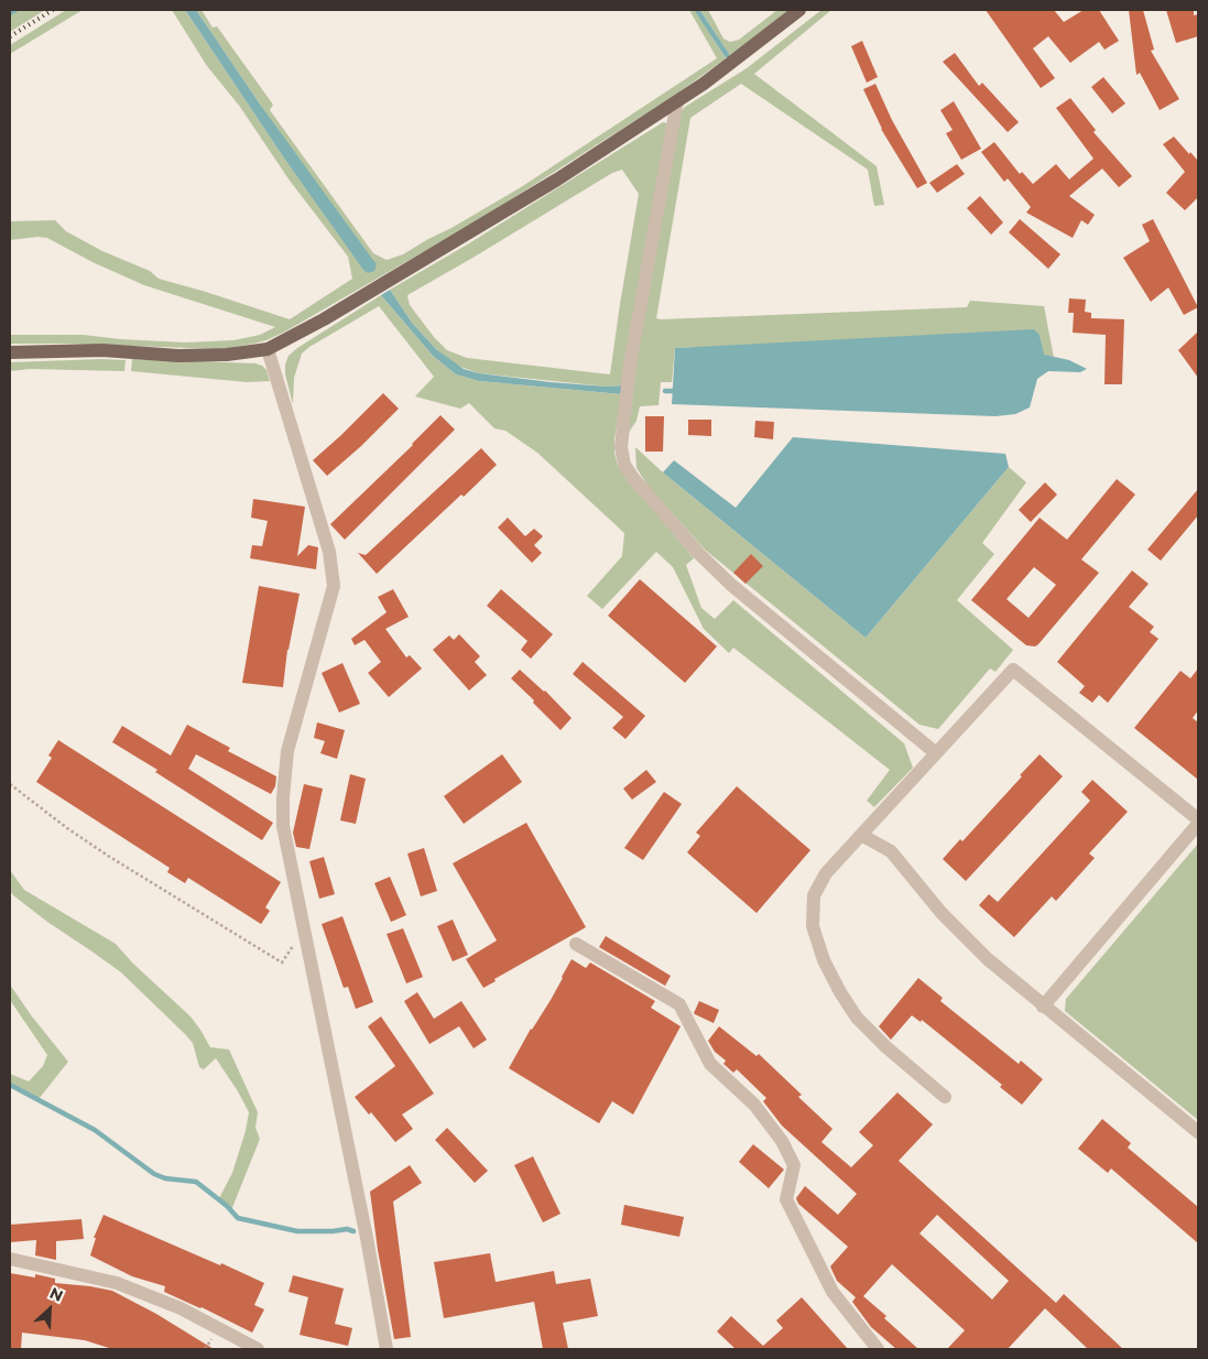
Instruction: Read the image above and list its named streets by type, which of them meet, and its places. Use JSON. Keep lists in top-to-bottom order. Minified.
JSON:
{"north":"top right"}
